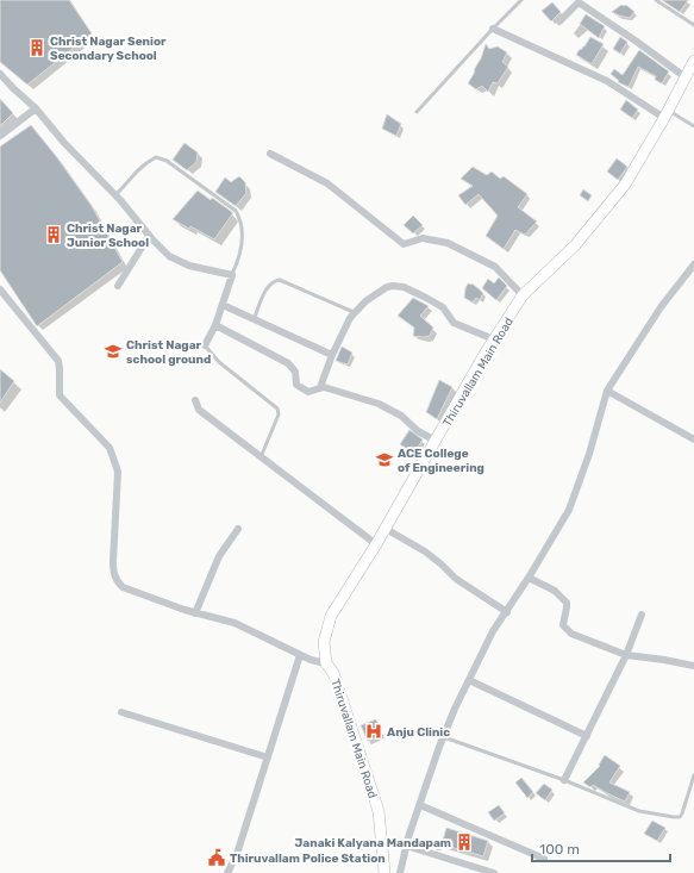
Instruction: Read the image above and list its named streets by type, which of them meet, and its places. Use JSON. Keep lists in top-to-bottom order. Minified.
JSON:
{"streets":{"main road":["Thiruvallam Main Road"]},"places":{"building":["Christ Nagar Senior Secondary School","Christ Nagar Junior School","Janaki Kalyana Mandapam"],"school or university":["Christ Nagar school ground","ACE College of Engineering"],"hospital":["Anju Clinic"],"public building":["Thiruvallam Police Station"]},"scale_bar":"100 m"}
